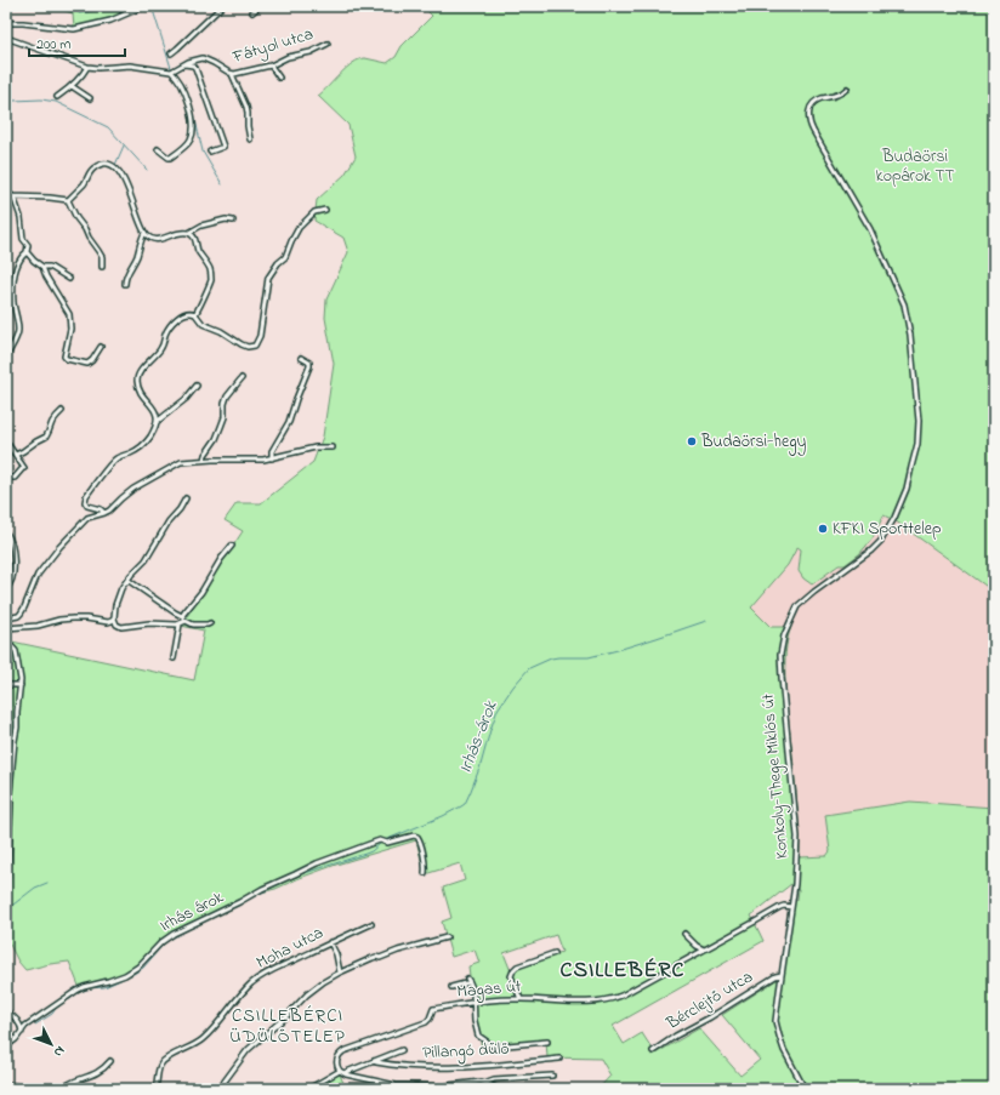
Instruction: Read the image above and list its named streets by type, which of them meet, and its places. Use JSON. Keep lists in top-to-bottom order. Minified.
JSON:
{"streets":{"street":["Fátyol utca","Konkoly-Thege Miklós út","Irhás árok","Moha utca","Magas út","Bérclejtő utca","Pillangó dűlő"]},"crossings":[["Konkoly-Thege Miklós út","Magas út"],["Konkoly-Thege Miklós út","Bérclejtő utca"]],"districts":["CSILLEBÉRC","CSILLEBÉRCI ÜDÜLŐTELEP"],"water":["Irhás-árok"],"parks":["Budaörsi kopárok TT"],"places":["Budaörsi-hegy","KFKI Sporttelep"],"scale_bar":"200 m","north":"bottom right"}
